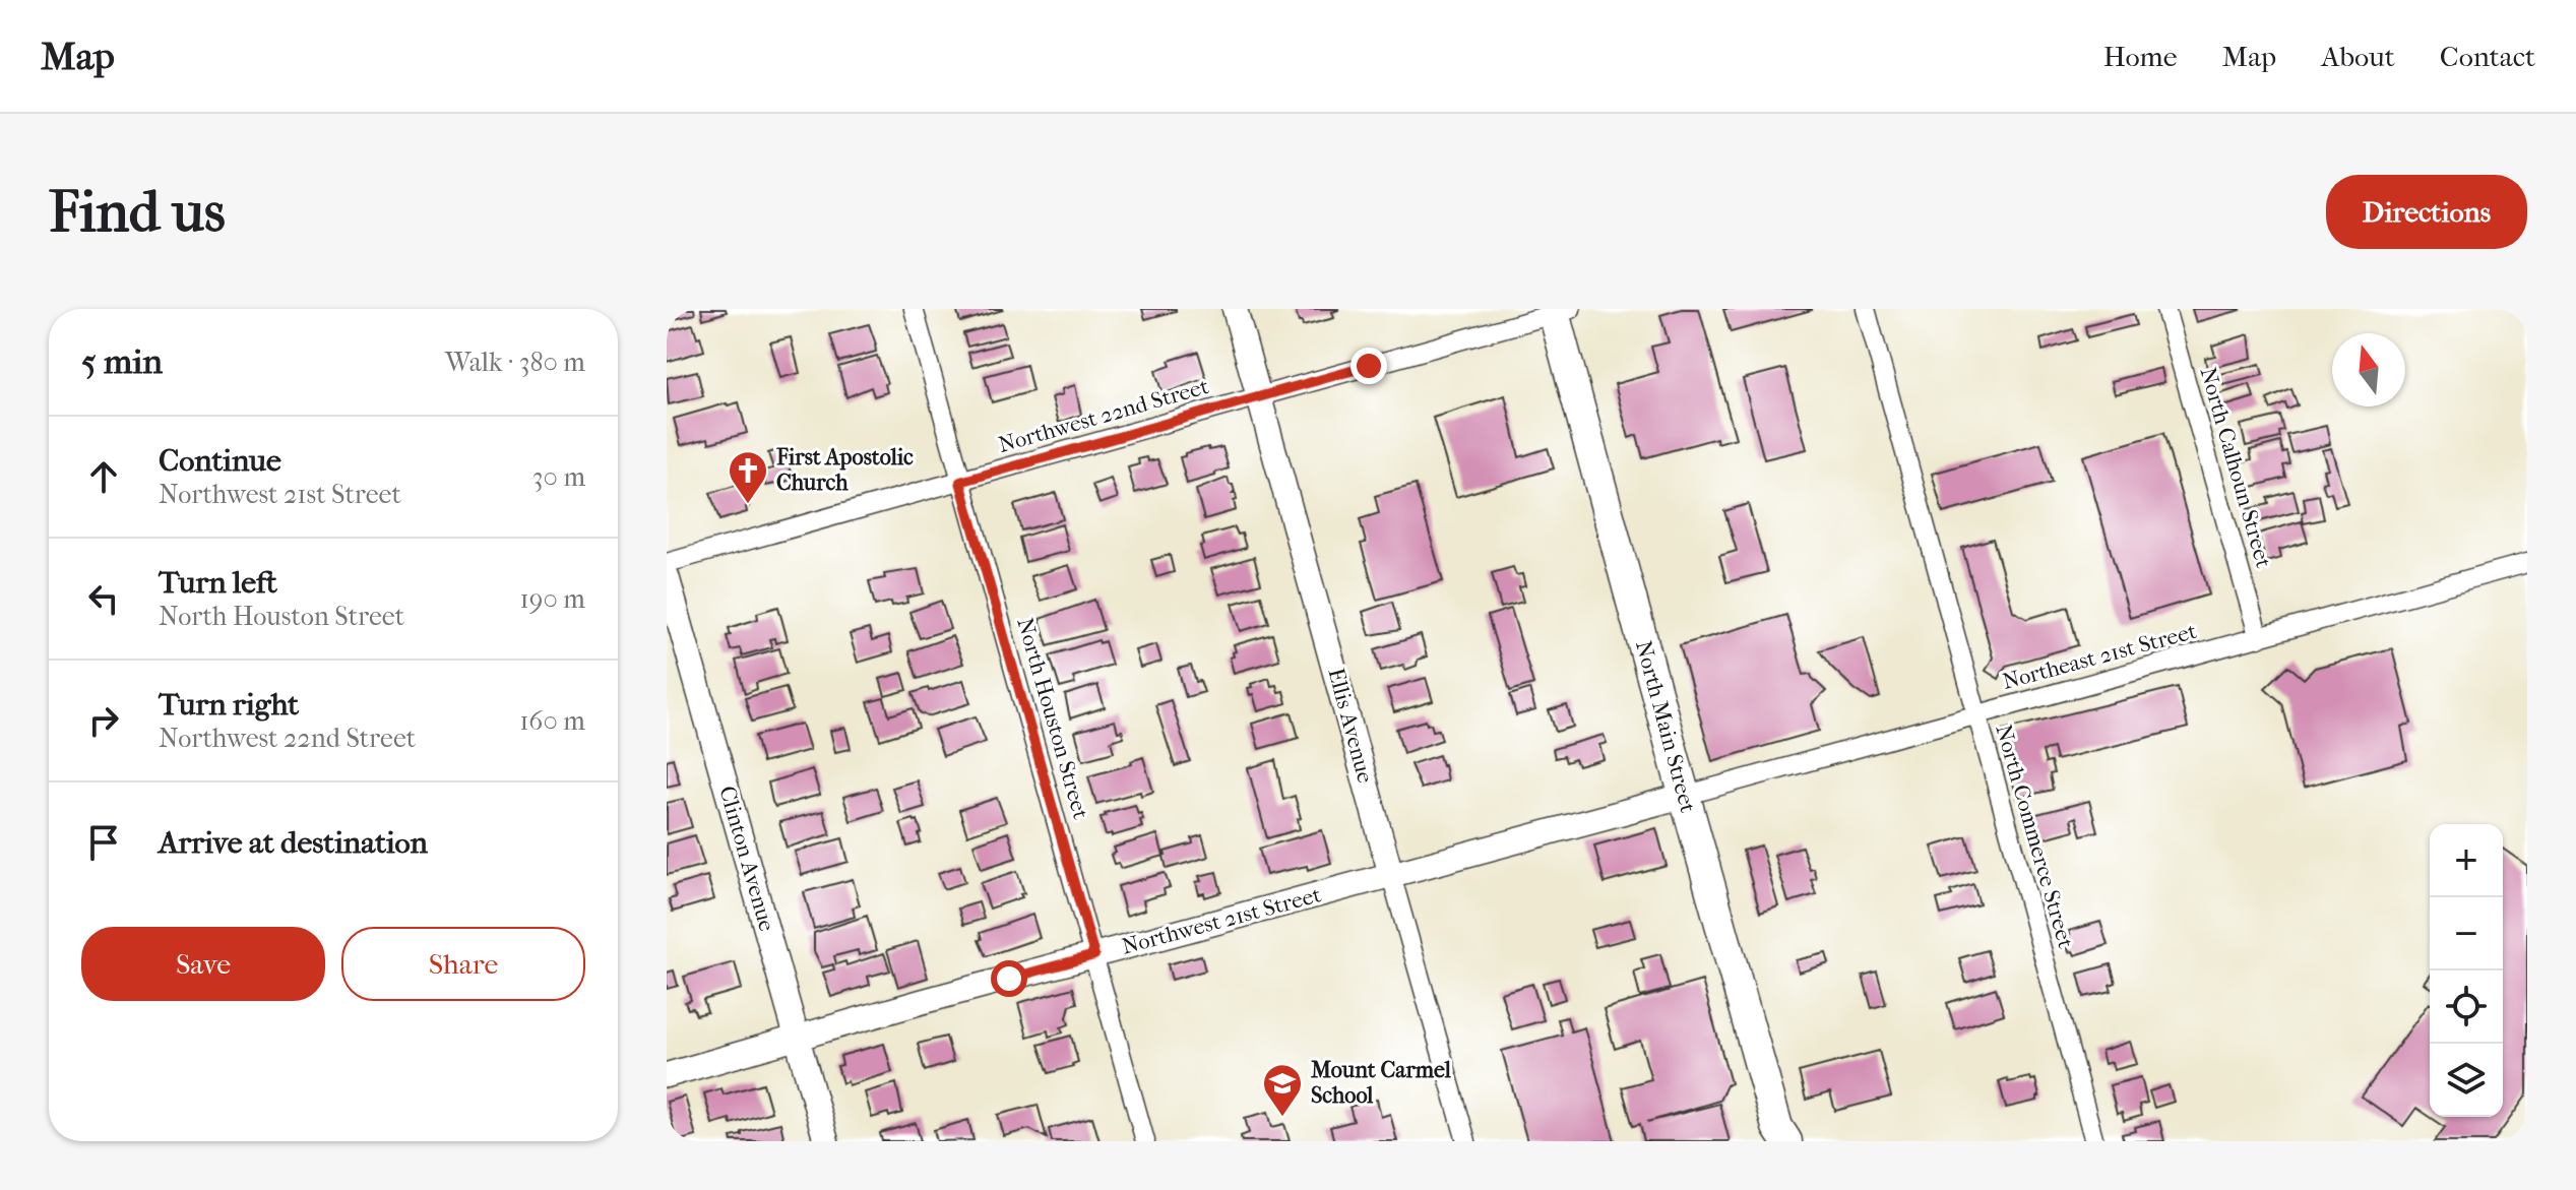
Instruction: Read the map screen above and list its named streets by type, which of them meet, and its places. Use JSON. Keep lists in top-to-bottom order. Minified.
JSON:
{"streets":{"main road":["North Main Street"],"street":["Northwest 22nd Street","North Calhoun Street","Northeast 21st Street","North Houston Street","Ellis Avenue","North Commerce Street","Clinton Avenue","Northwest 21st Street"]},"crossings":[["Northwest 22nd Street","North Houston Street"],["Northwest 22nd Street","Ellis Avenue"],["Northwest 22nd Street","North Main Street"],["North Calhoun Street","Northeast 21st Street"],["Northeast 21st Street","North Main Street"],["Northeast 21st Street","North Commerce Street"],["Northeast 21st Street","Northwest 21st Street"],["North Houston Street","Northwest 21st Street"],["Ellis Avenue","Northwest 21st Street"],["North Main Street","Northwest 21st Street"],["Clinton Avenue","Northwest 21st Street"]],"places":{"church":["First Apostolic Church"],"school or university":["Mount Carmel School"]},"north":"top","page":{"header":"Map","nav":["Home","Map","About","Contact"],"buttons":["Directions",["Save","Share"]],"title":"Find us","heading":["5 min","Walk · 380 m"],"list":[["Continue","Northwest 21st Street","30 m"],["Turn left","North Houston Street","190 m"],["Turn right","Northwest 22nd Street","160 m"],"Arrive at destination"],"map_buttons":["+","−"]}}
